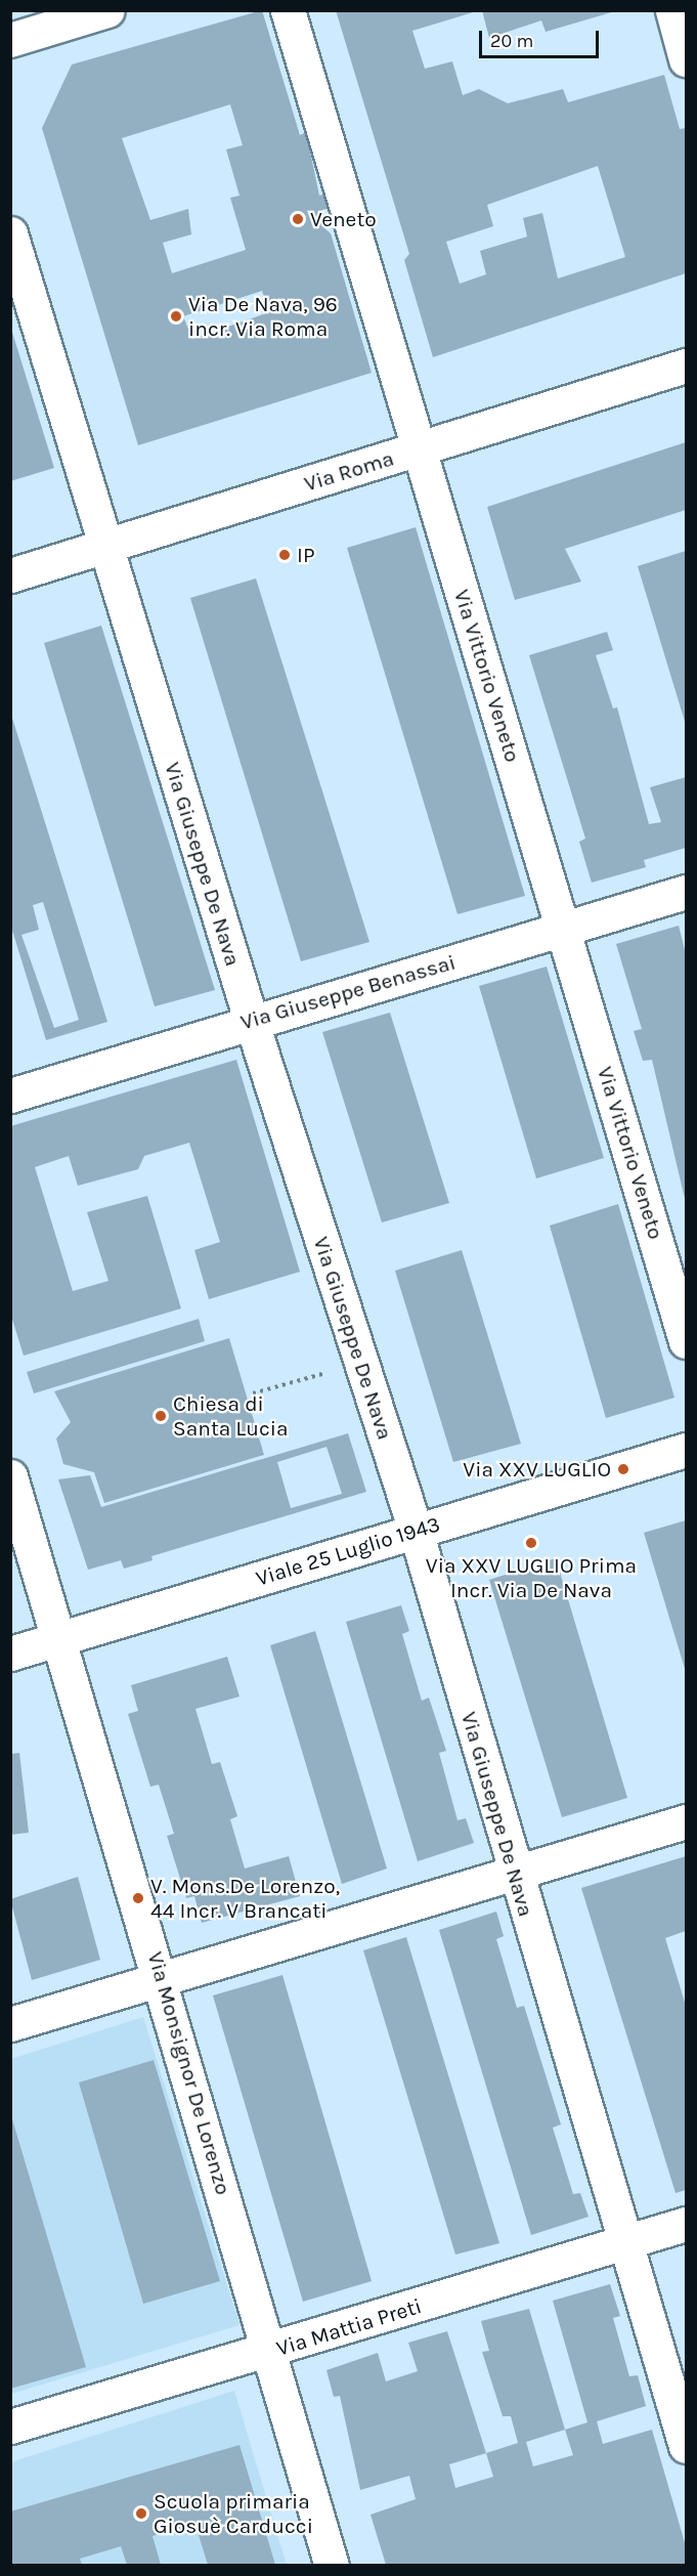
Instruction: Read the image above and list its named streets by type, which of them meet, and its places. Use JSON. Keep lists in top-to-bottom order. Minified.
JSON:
{"streets":{"street":["Via Roma","Via Vittorio Veneto","Via Giuseppe De Nava","Via Giuseppe Benassai","Viale 25 Luglio 1943","Via Monsignor De Lorenzo","Via Mattia Preti"]},"crossings":[["Via Roma","Via Vittorio Veneto"],["Via Roma","Via Giuseppe De Nava"],["Via Vittorio Veneto","Via Giuseppe Benassai"],["Via Giuseppe De Nava","Via Giuseppe Benassai"],["Via Giuseppe De Nava","Viale 25 Luglio 1943"],["Via Giuseppe De Nava","Via Mattia Preti"],["Viale 25 Luglio 1943","Via Monsignor De Lorenzo"],["Via Monsignor De Lorenzo","Via Mattia Preti"]],"places":["Veneto","Via De Nava, 96 incr. Via Roma","IP","Chiesa di Santa Lucia","Via XXV LUGLIO","Via XXV LUGLIO Prima Incr. Via De Nava","V. Mons.De Lorenzo, 44 Incr. V Brancati","Scuola primaria Giosuè Carducci"],"scale_bar":"20 m"}
